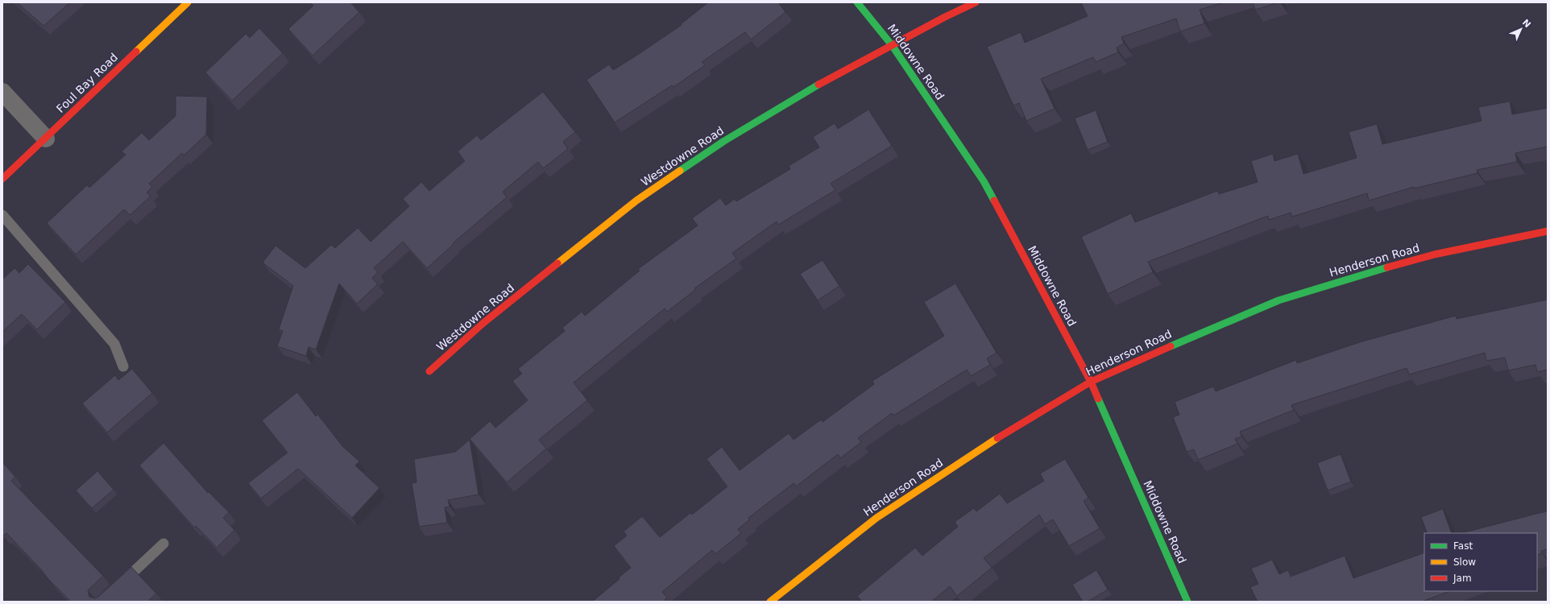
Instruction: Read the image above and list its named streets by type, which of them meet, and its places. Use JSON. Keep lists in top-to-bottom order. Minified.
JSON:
{"streets":{"street":["Middowne Road","Foul Bay Road","Westdowne Road","Henderson Road"]},"crossings":[["Middowne Road","Westdowne Road"],["Middowne Road","Henderson Road"]],"legend":["Fast","Slow","Jam"],"north":"top right"}
